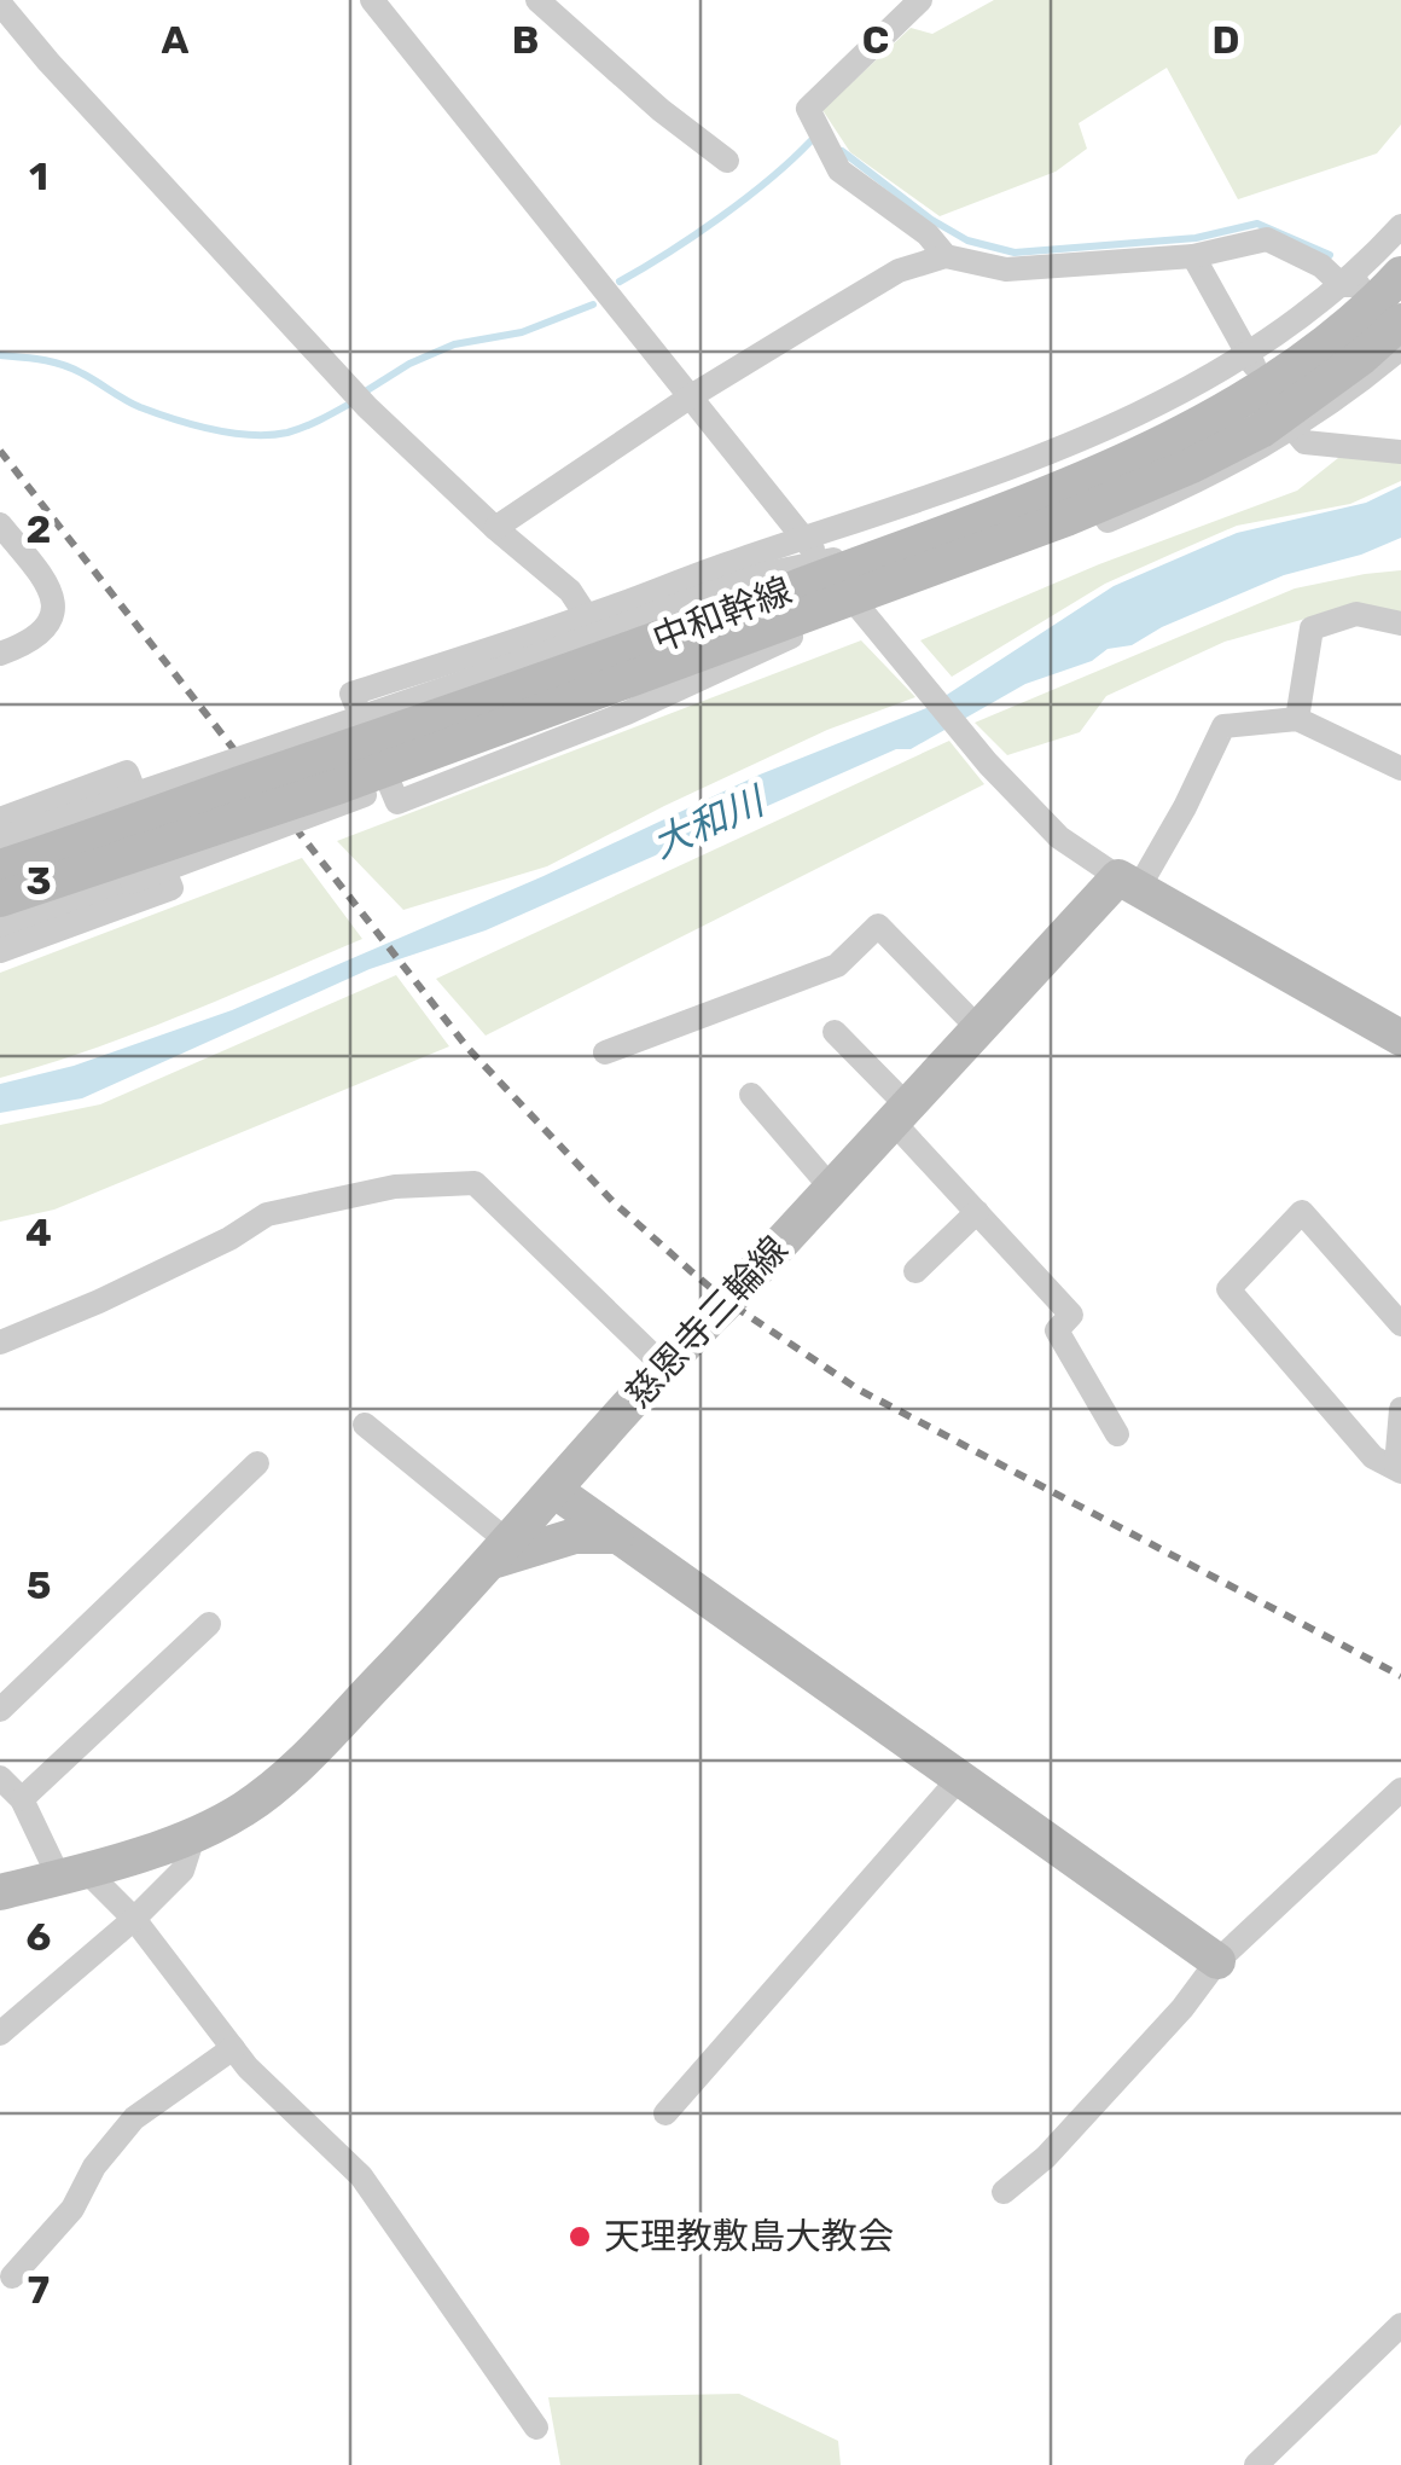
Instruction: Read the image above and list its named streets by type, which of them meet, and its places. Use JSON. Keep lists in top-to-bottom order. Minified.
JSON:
{"streets":{"main road":["中和幹線","慈恩寺三輪線"]},"water":["大和川"],"places":["天理教敷島大教会"],"grid":{"columns":["A","B","C","D"],"rows":["1","2","3","4","5","6","7"]}}
